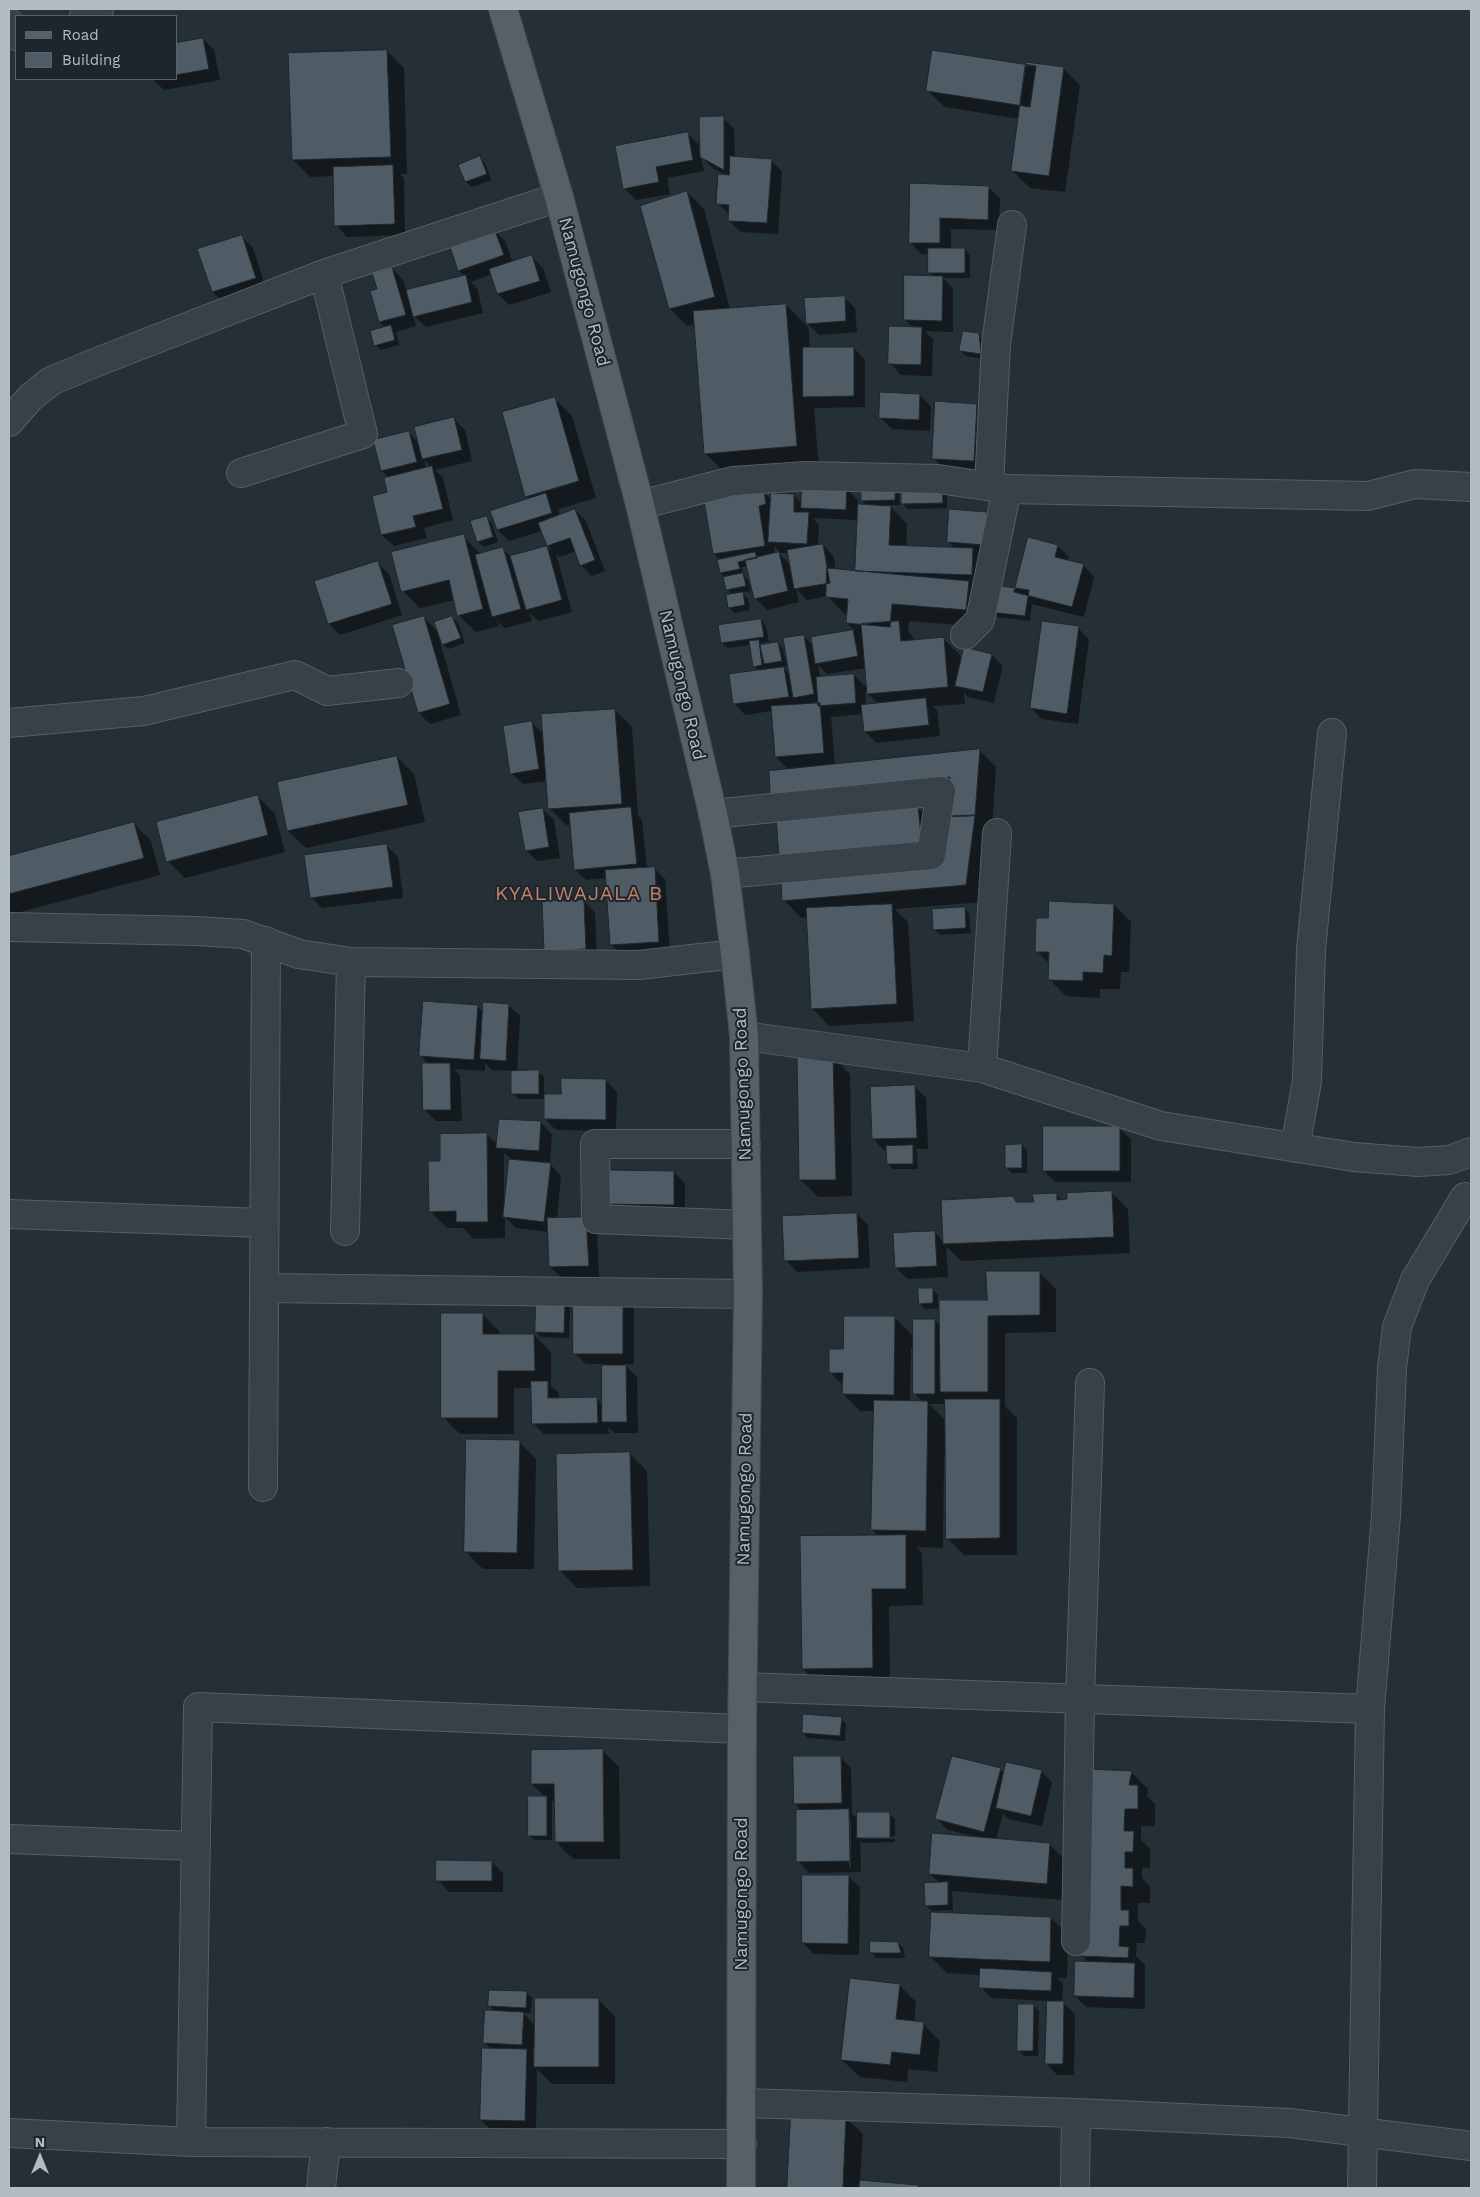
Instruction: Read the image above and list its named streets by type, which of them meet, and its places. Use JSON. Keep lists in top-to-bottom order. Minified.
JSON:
{"streets":{"main road":["Namugongo Road"]},"districts":["KYALIWAJALA B"],"legend":["Road","Building"],"north":"top"}
